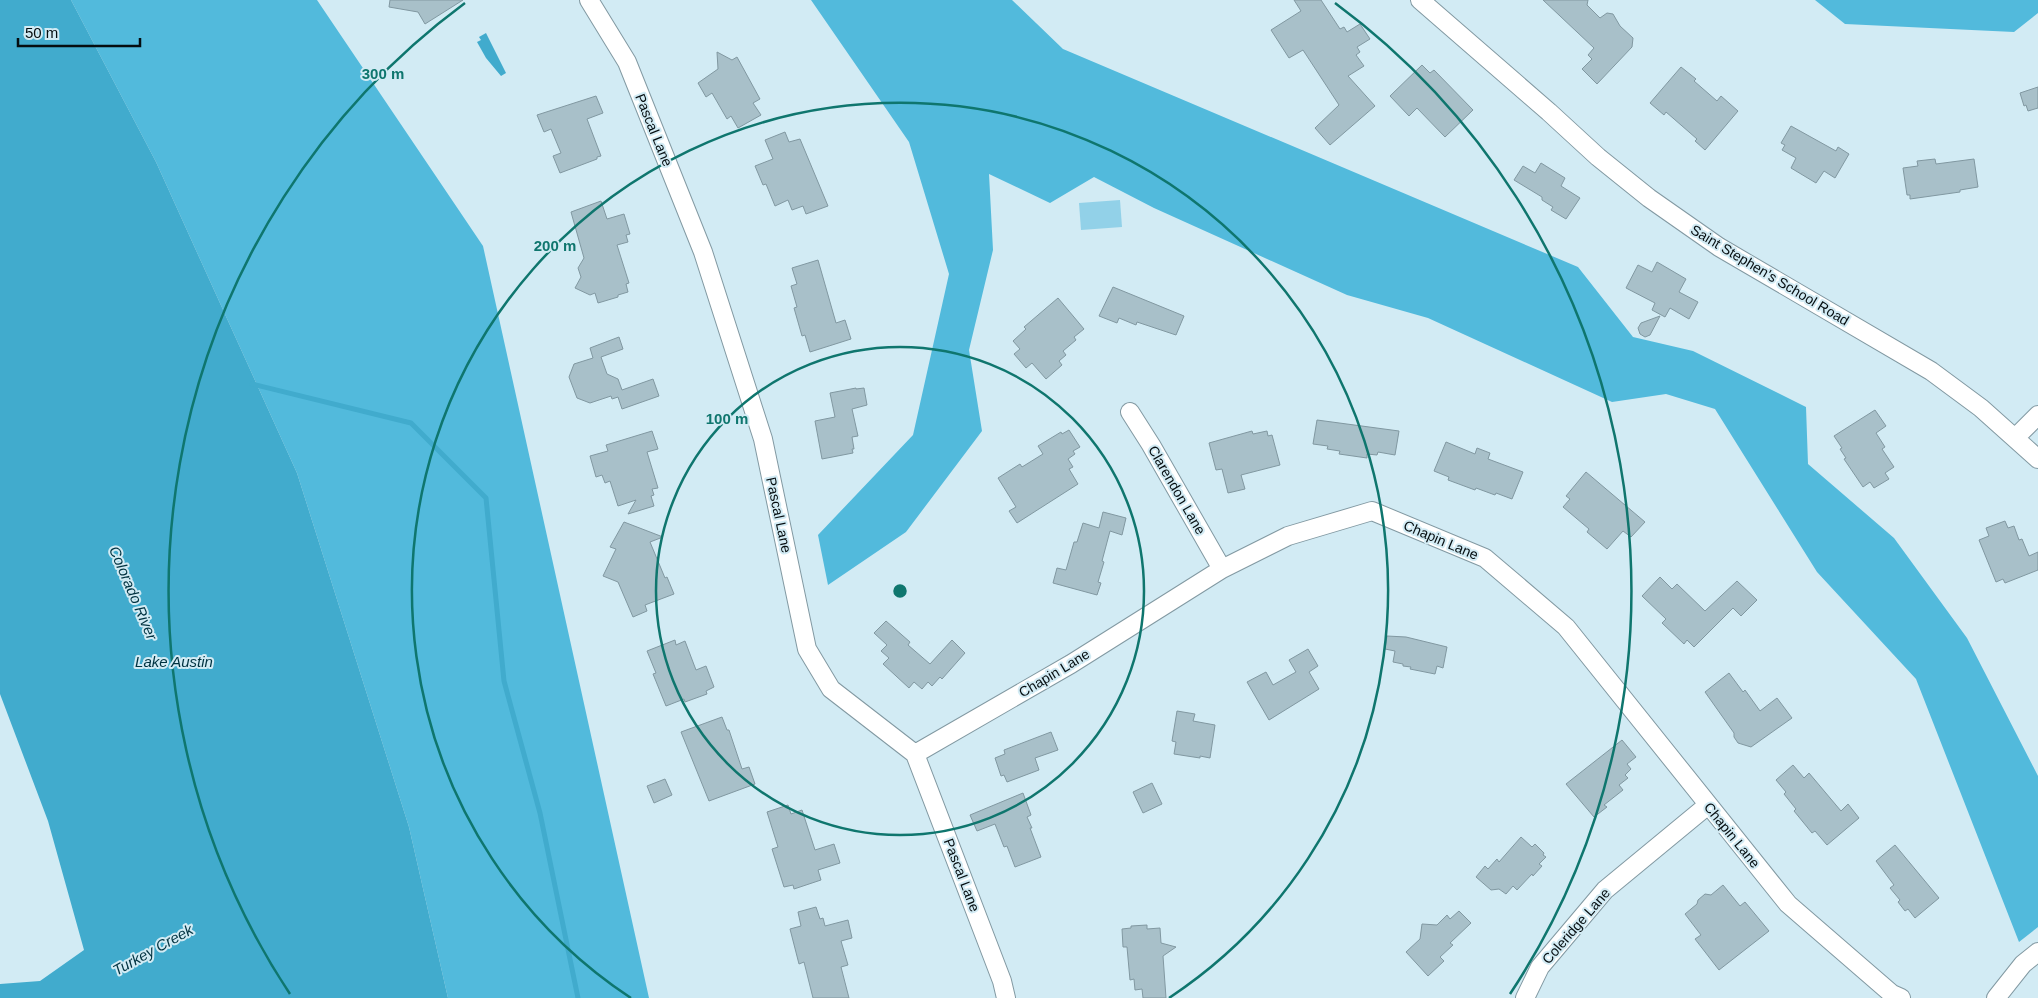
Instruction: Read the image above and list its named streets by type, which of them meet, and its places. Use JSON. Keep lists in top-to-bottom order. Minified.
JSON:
{"streets":{"street":["Pascal Lane","Saint Stephen's School Road","Clarendon Lane","Chapin Lane","Coleridge Lane"]},"crossings":[["Pascal Lane","Chapin Lane"],["Clarendon Lane","Chapin Lane"],["Chapin Lane","Coleridge Lane"]],"water":["Colorado River","Lake Austin","Turkey Creek"],"scale_bar":"50 m","rings":["300 m","200 m","100 m"]}
